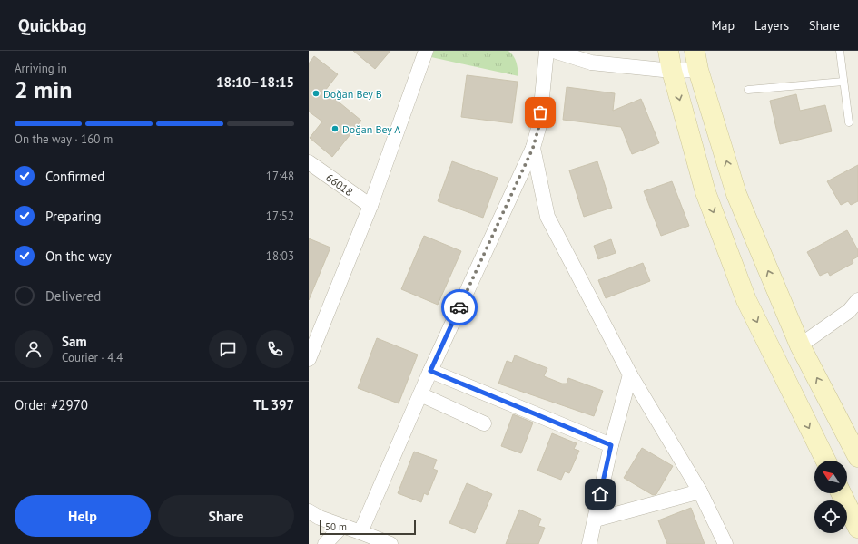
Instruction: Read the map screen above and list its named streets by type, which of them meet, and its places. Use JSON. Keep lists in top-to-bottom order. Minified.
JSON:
{"streets":{"street":["66018"]},"places":["Doğan Bey B","Doğan Bey A"],"scale_bar":"50 m","north":"top left","page":{"header":"Quickbag","nav":["Map","Layers","Share"],"heading":["2 min","Arriving in","18:10–18:15"],"panel":["Sam","Courier · 4.4","Order #2970","TL 397"],"bar":"On the way · 160 m","list":[["Confirmed","17:48"],["Preparing","17:52"],["On the way","18:03"],"Delivered"],"buttons":["Help","Share"],"scale":"50 m"}}
